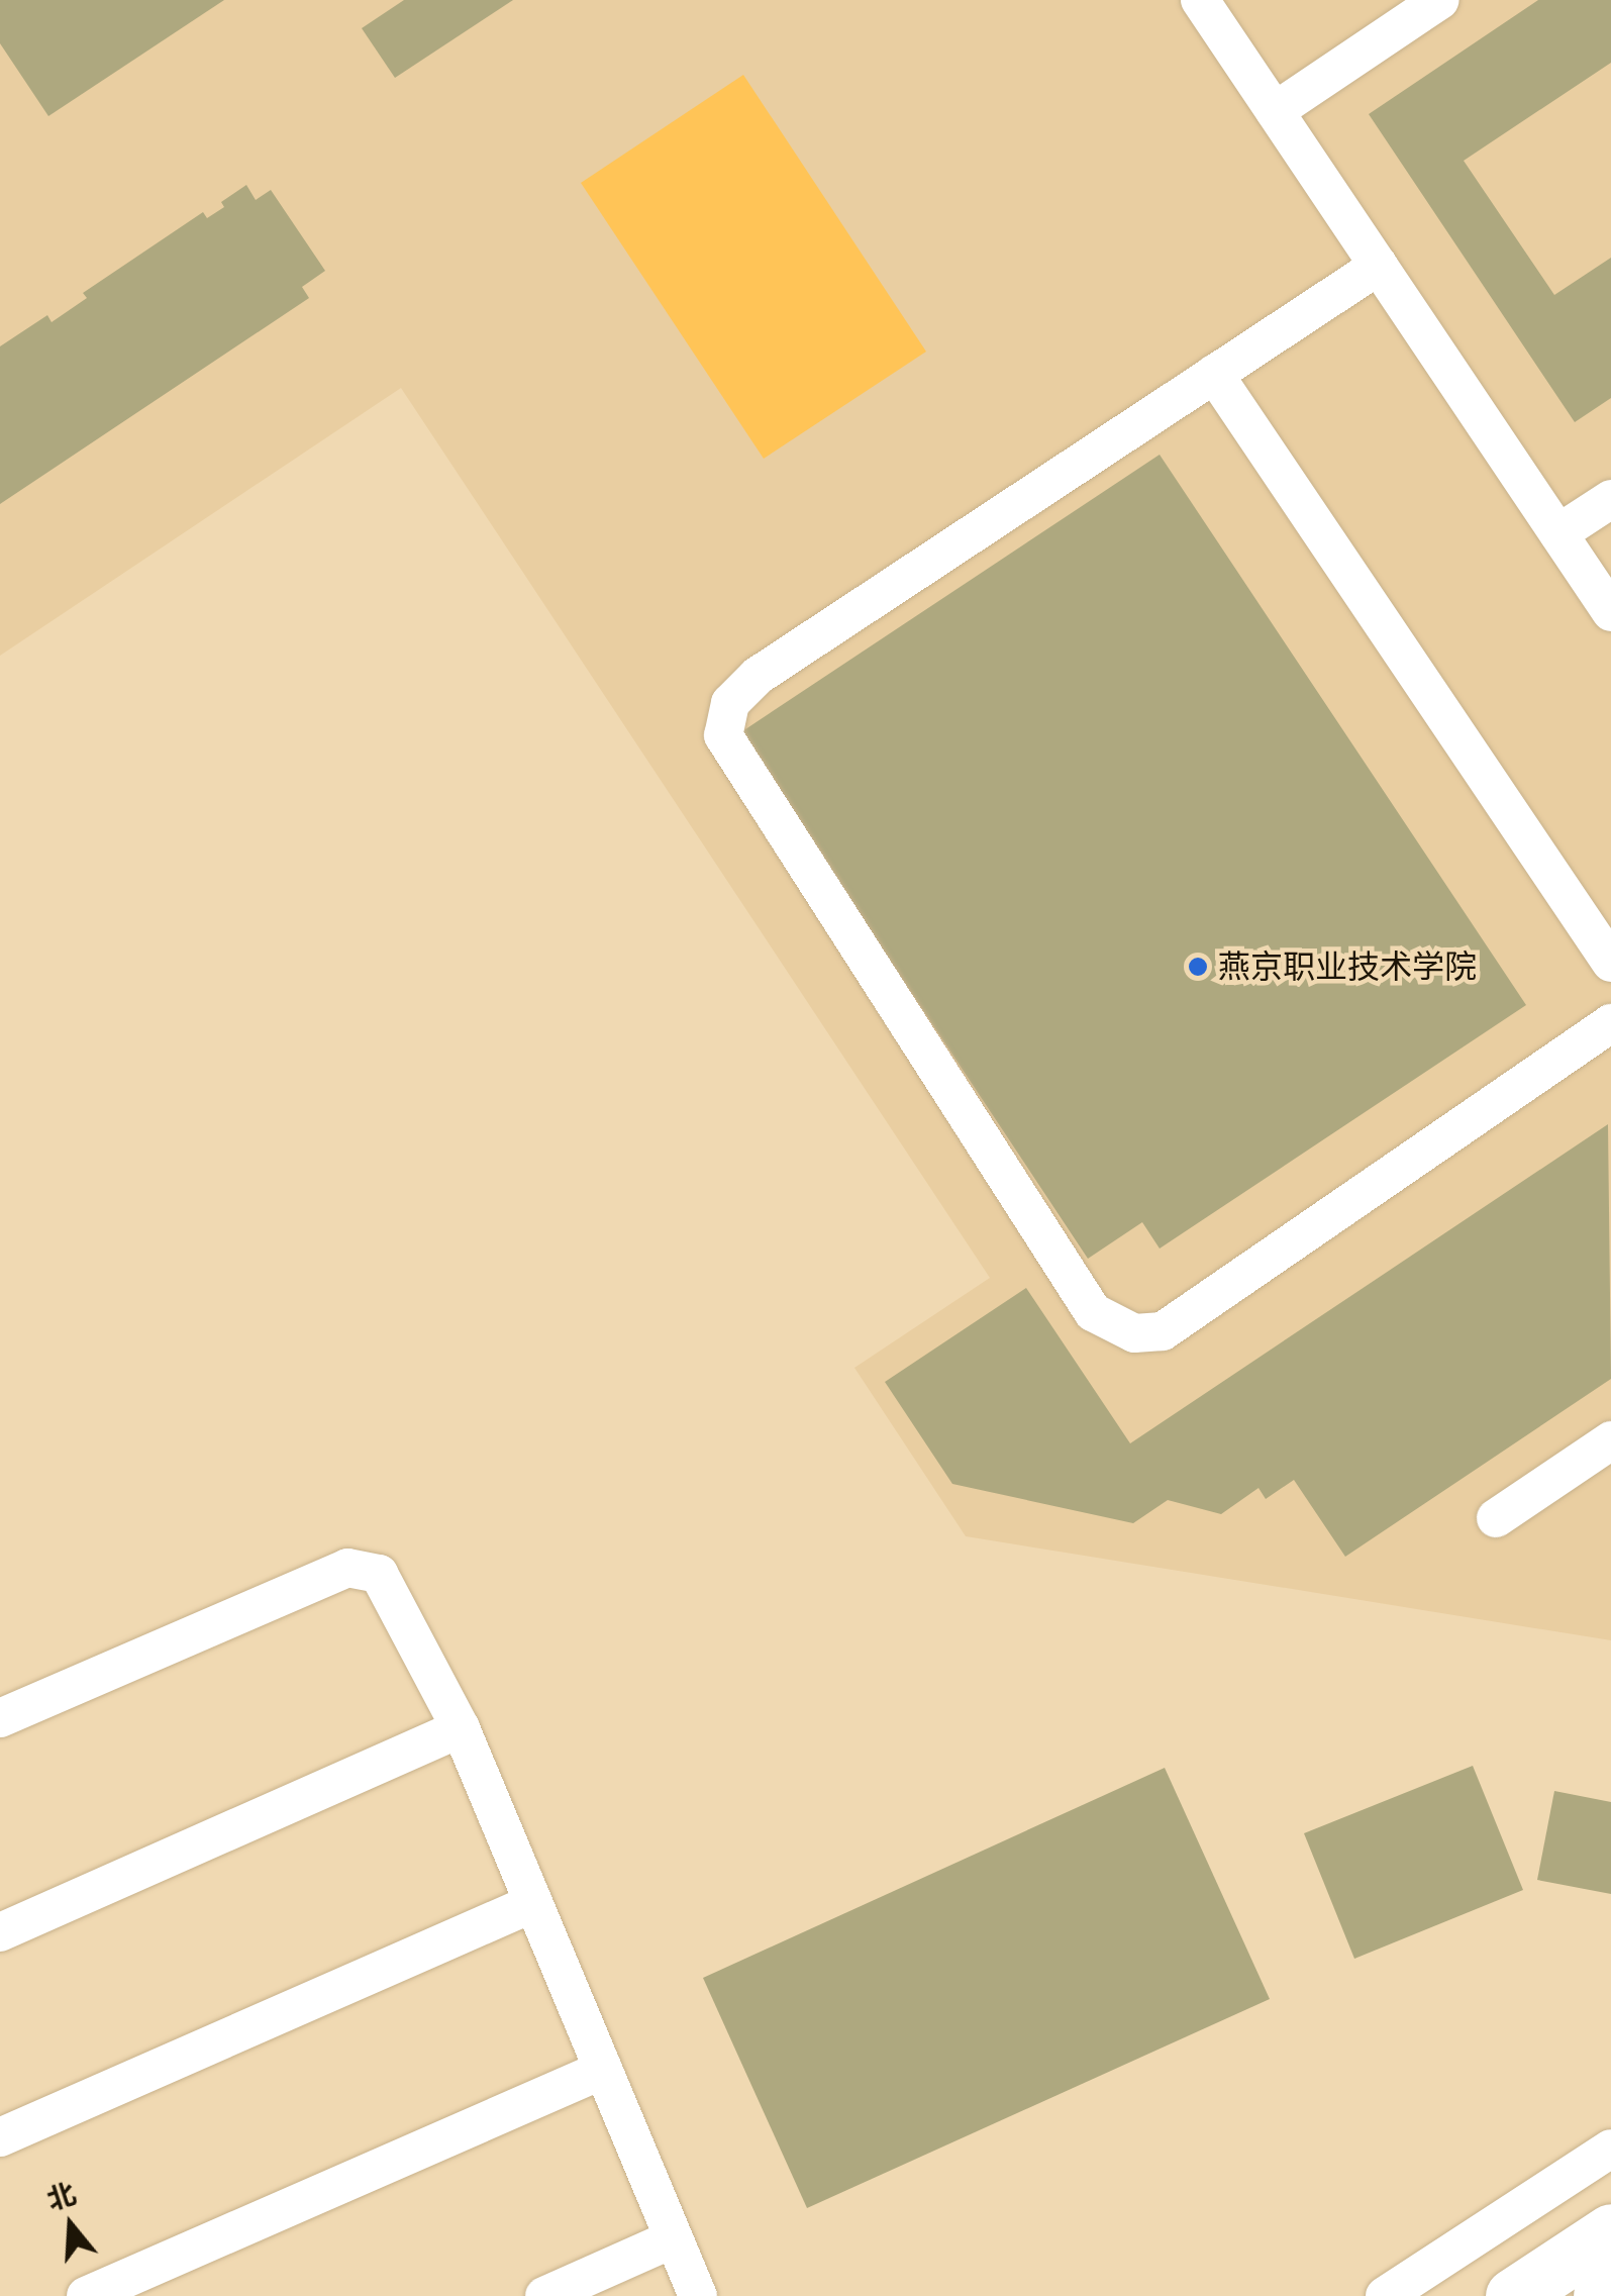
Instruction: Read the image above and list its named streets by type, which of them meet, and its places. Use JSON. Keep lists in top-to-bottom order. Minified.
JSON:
{"places":["燕京职业技术学院"],"north":"top"}
